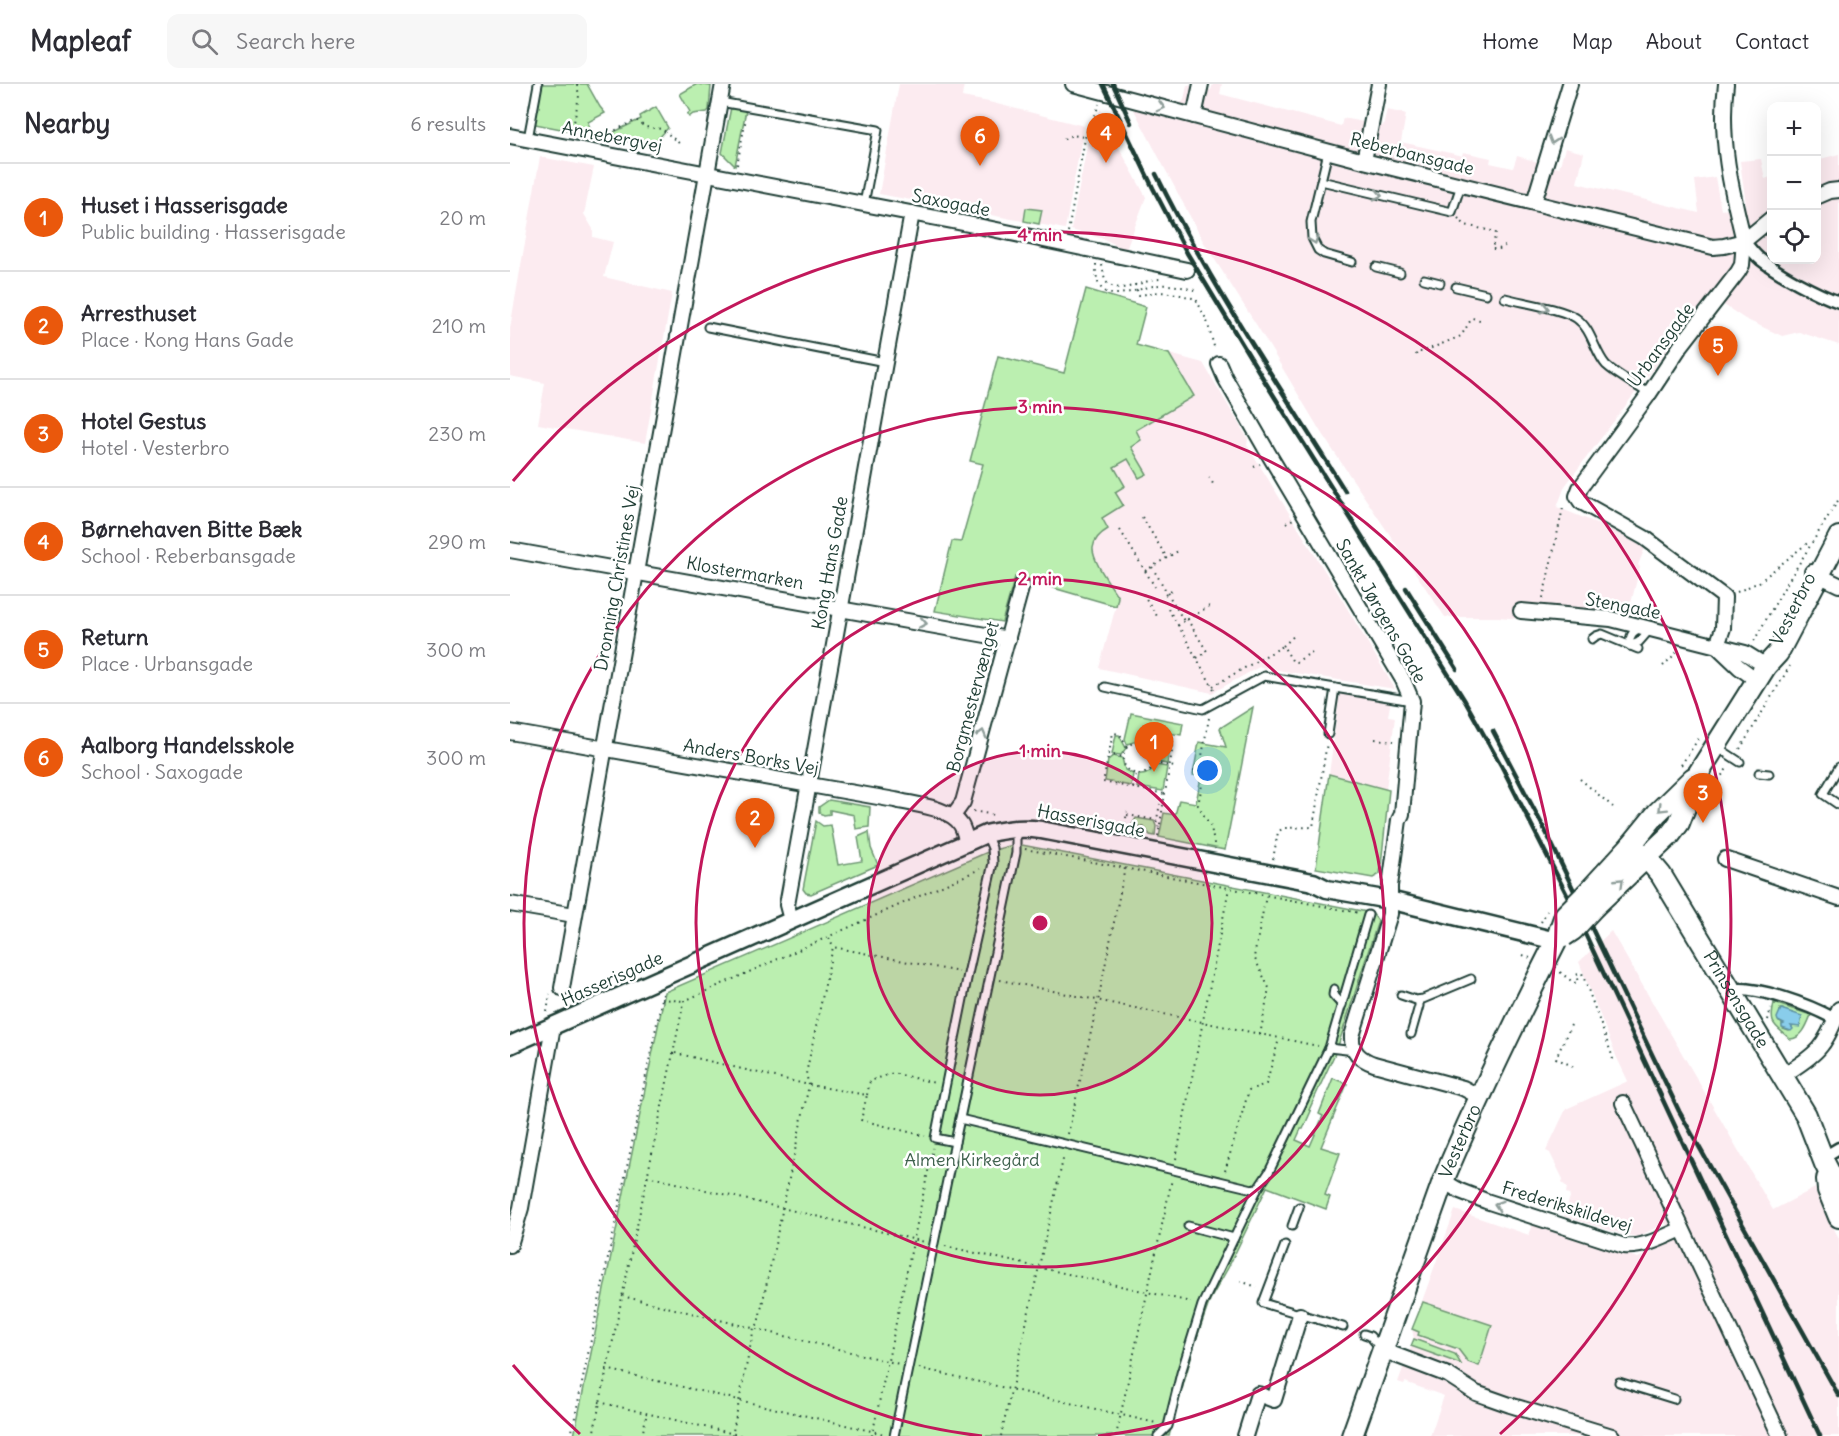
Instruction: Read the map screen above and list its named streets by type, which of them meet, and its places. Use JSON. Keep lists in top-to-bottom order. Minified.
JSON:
{"streets":{"main road":["Vesterbro","Prinsensgade"],"street":["Annebergvej","Reberbansgade","Saxogade","Urbansgade","Kong Hans Gade","Klostermarken","Dronning Christines Vej","Stengade","Sankt Jørgens Gade","Borgmestervænget","Anders Borks Vej","Hasserisgade","Frederikskildevej"]},"crossings":[["Annebergvej","Saxogade"],["Annebergvej","Dronning Christines Vej"],["Reberbansgade","Urbansgade"],["Saxogade","Kong Hans Gade"],["Saxogade","Dronning Christines Vej"],["Kong Hans Gade","Klostermarken"],["Kong Hans Gade","Anders Borks Vej"],["Kong Hans Gade","Hasserisgade"],["Klostermarken","Dronning Christines Vej"],["Klostermarken","Borgmestervænget"],["Dronning Christines Vej","Anders Borks Vej"],["Stengade","Vesterbro"],["Vesterbro","Hasserisgade"],["Vesterbro","Prinsensgade"],["Vesterbro","Frederikskildevej"],["Sankt Jørgens Gade","Hasserisgade"],["Borgmestervænget","Anders Borks Vej"]],"one_way":["Borgmestervænget","Frederikskildevej"],"parks":["Almen Kirkegård"],"page":{"header":"Mapleaf","search":"Search here","nav":["Home","Map","About","Contact"],"heading":["Nearby","6 results"],"map_buttons":["+","−"],"pins":["4","6","5","1","3","2"],"list":[{"mark":"1","name":"Huset i Hasserisgade","note":"Public building · Hasserisgade","value":"20 m"},{"mark":"2","name":"Arresthuset","note":"Place · Kong Hans Gade","value":"210 m"},{"mark":"3","name":"Hotel Gestus","note":"Hotel · Vesterbro","value":"230 m"},{"mark":"4","name":"Børnehaven Bitte Bæk","note":"School · Reberbansgade","value":"290 m"},{"mark":"5","name":"Return","note":"Place · Urbansgade","value":"300 m"},{"mark":"6","name":"Aalborg Handelsskole","note":"School · Saxogade","value":"300 m"}]},"rings":["4 min","3 min","2 min","1 min"]}
